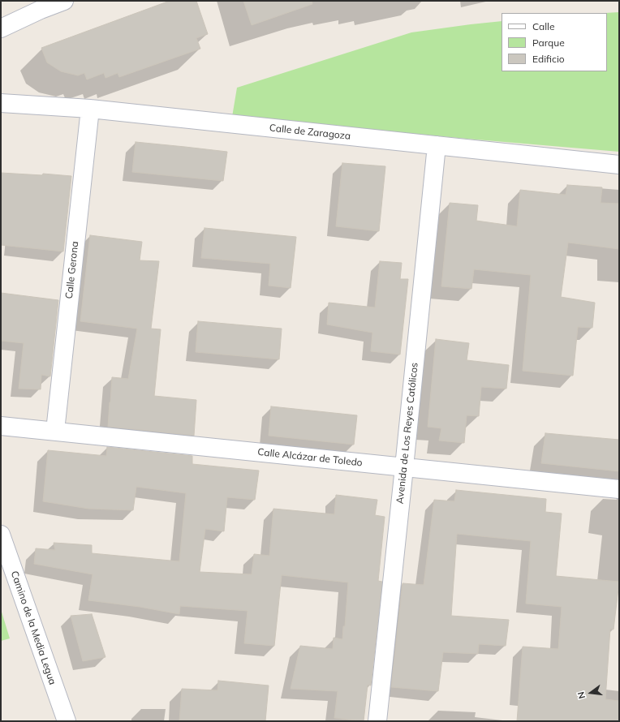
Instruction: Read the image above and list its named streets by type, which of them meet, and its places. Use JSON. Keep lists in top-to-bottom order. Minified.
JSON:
{"streets":{"street":["Calle de Zaragoza","Calle Gerona","Avenida de Los Reyes Católicos","Calle Alcázar de Toledo","Camino de la Media Legua"]},"crossings":[["Calle de Zaragoza","Calle Gerona"],["Calle de Zaragoza","Avenida de Los Reyes Católicos"],["Calle Gerona","Calle Alcázar de Toledo"],["Avenida de Los Reyes Católicos","Calle Alcázar de Toledo"]],"legend":["Calle","Parque","Edificio"],"north":"left"}
